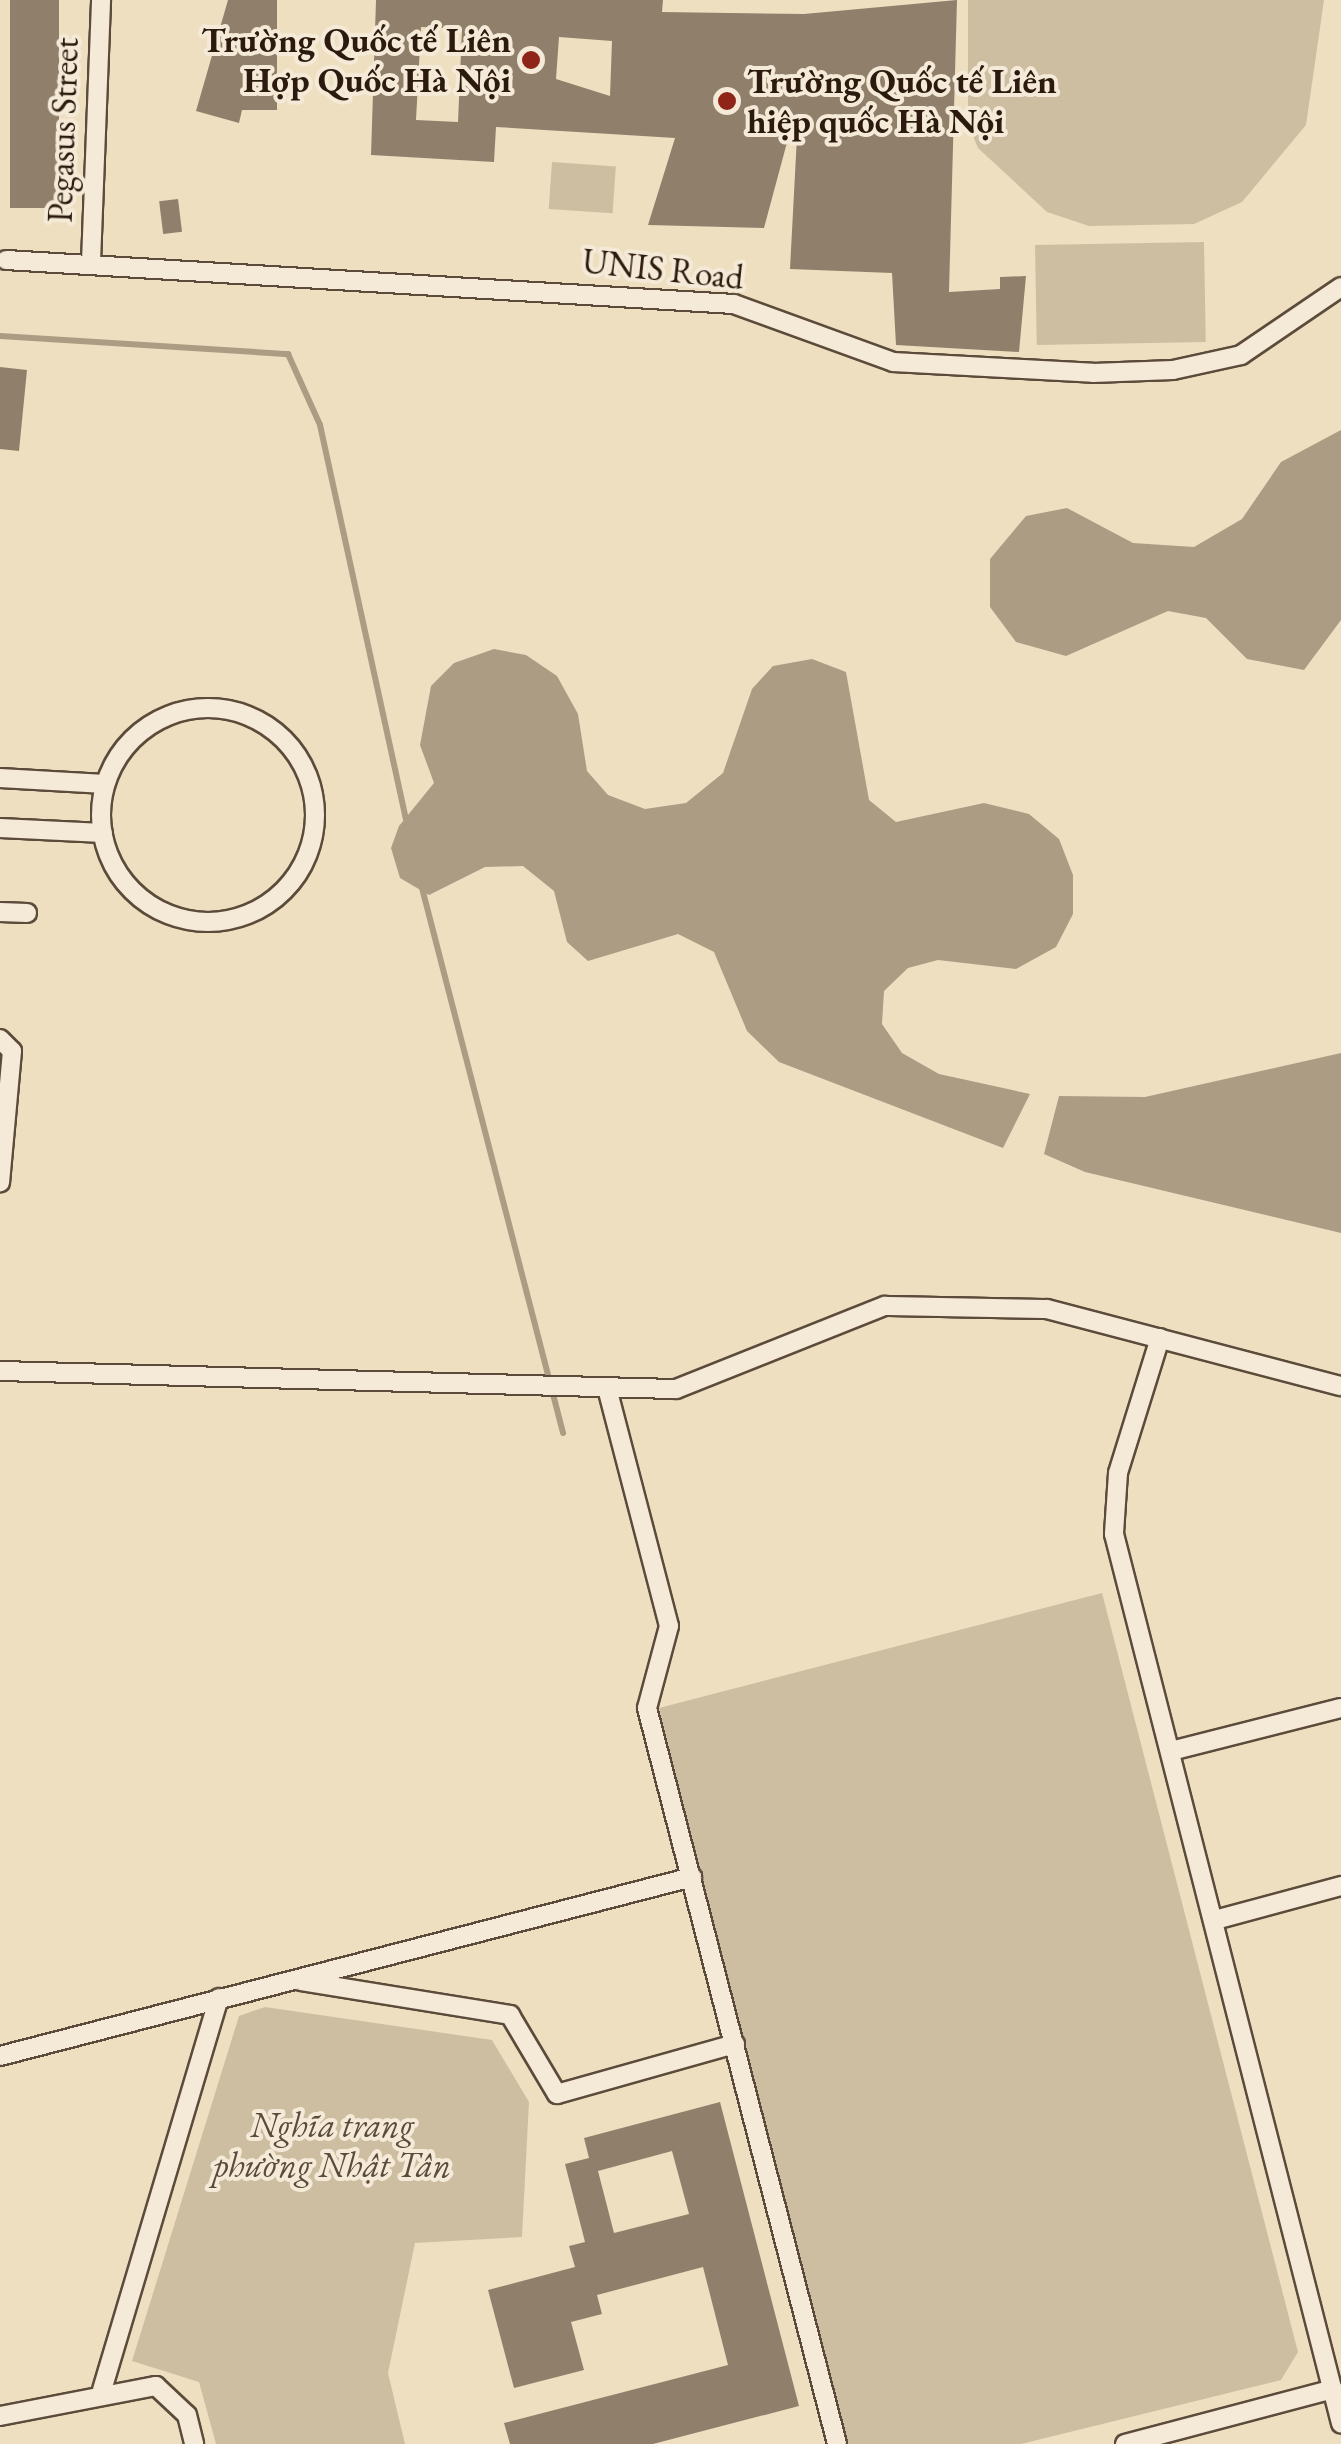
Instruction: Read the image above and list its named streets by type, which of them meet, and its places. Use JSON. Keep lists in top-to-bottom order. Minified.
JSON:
{"streets":{"street":["Pegasus Street","UNIS Road"]},"crossings":[["Pegasus Street","UNIS Road"]],"parks":["Nghĩa trang phường Nhật Tân"],"places":["Trường Quốc tế Liên Hợp Quốc Hà Nội","Trường Quốc tế Liên hiệp quốc Hà Nội"]}
